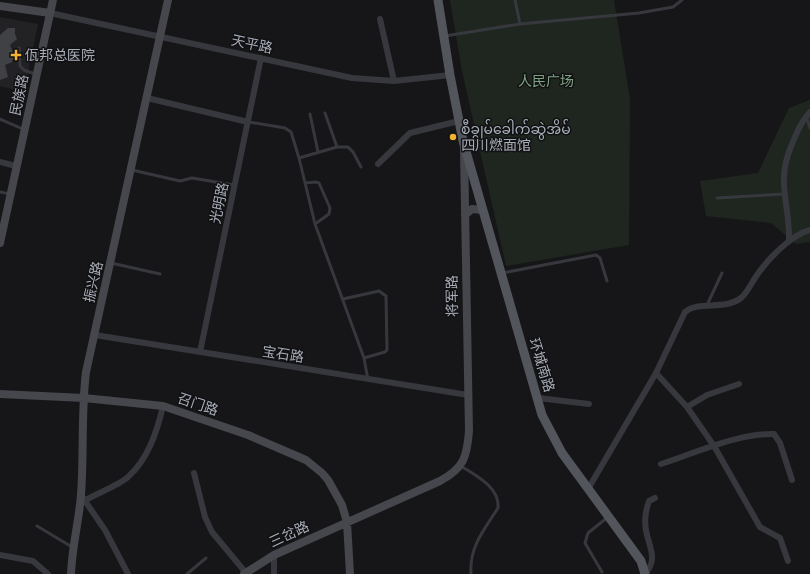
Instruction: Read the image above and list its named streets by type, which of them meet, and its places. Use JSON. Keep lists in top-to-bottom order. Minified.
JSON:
{"streets":{"main road":["民族路","振兴路","将军路","环城南路","召门路","三岔路"],"street":["天平路","光明路","宝石路"]},"crossings":[["天平路","民族路"],["天平路","光明路"],["天平路","振兴路"],["天平路","将军路"],["光明路","宝石路"],["振兴路","宝石路"],["振兴路","召门路"],["将军路","宝石路"],["将军路","环城南路"],["召门路","三岔路"]],"parks":["人民广场"],"places":{"health":["佤邦总医院"],"other":["စီချွမ်ခေါက်ဆွဲအိမ် 四川燃面馆"]}}
